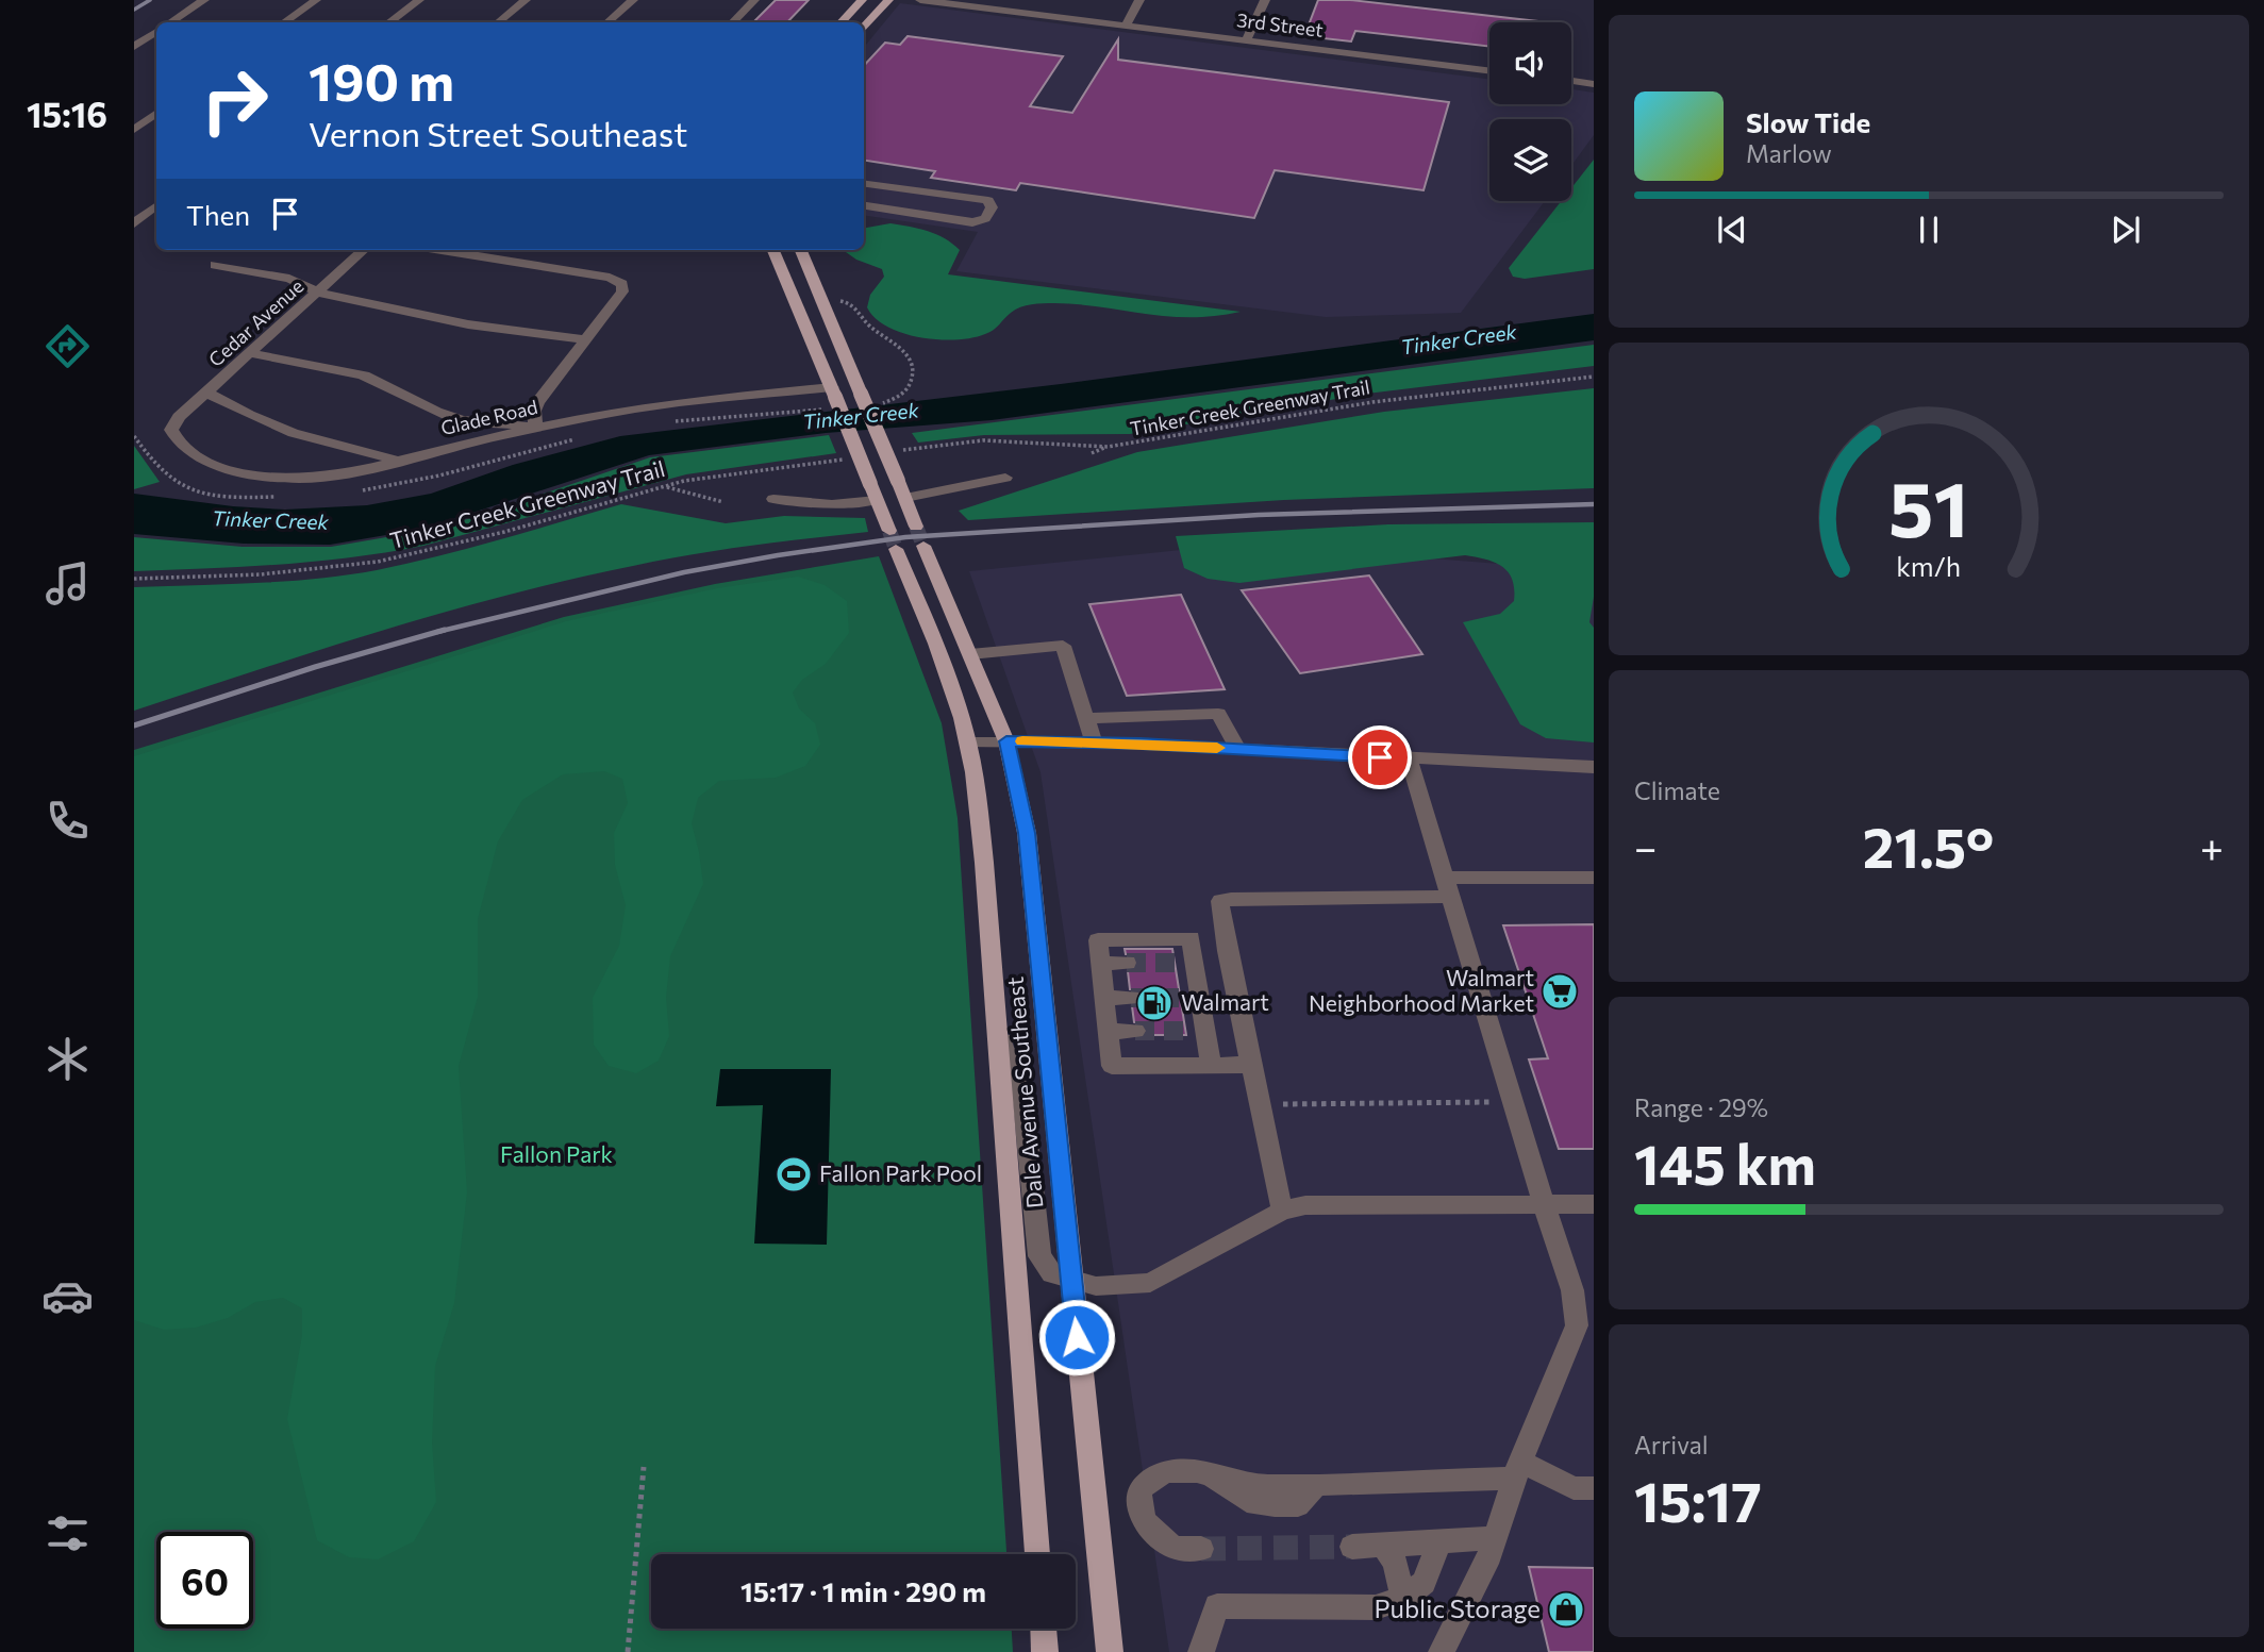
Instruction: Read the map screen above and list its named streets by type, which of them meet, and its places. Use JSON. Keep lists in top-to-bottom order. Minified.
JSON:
{"streets":{"main road":["Dale Avenue Southeast"],"street":["3rd Street","Cedar Avenue","Glade Road"],"path":["Tinker Creek Greenway Trail"]},"crossings":[["Cedar Avenue","Glade Road"]],"water":["Tinker Creek"],"parks":["Fallon Park"],"places":{"supermarket":["Walmart Neighborhood Market"],"fuel station":["Walmart"],"sports":["Fallon Park Pool"],"shop":["Public Storage"]},"page":{"tabs":"15:16","turn":["190 m","Vernon Street Southeast"],"song":["Slow Tide","Marlow"],"then":"Then","tile":["Climate",["Range · 29%","145 km"],["Arrival","15:17"]],"heat":["−","21.5°","+"],"limit":"60","trip":"15:17 · 1 min · 290 m","gauge":["51","km/h"]}}
